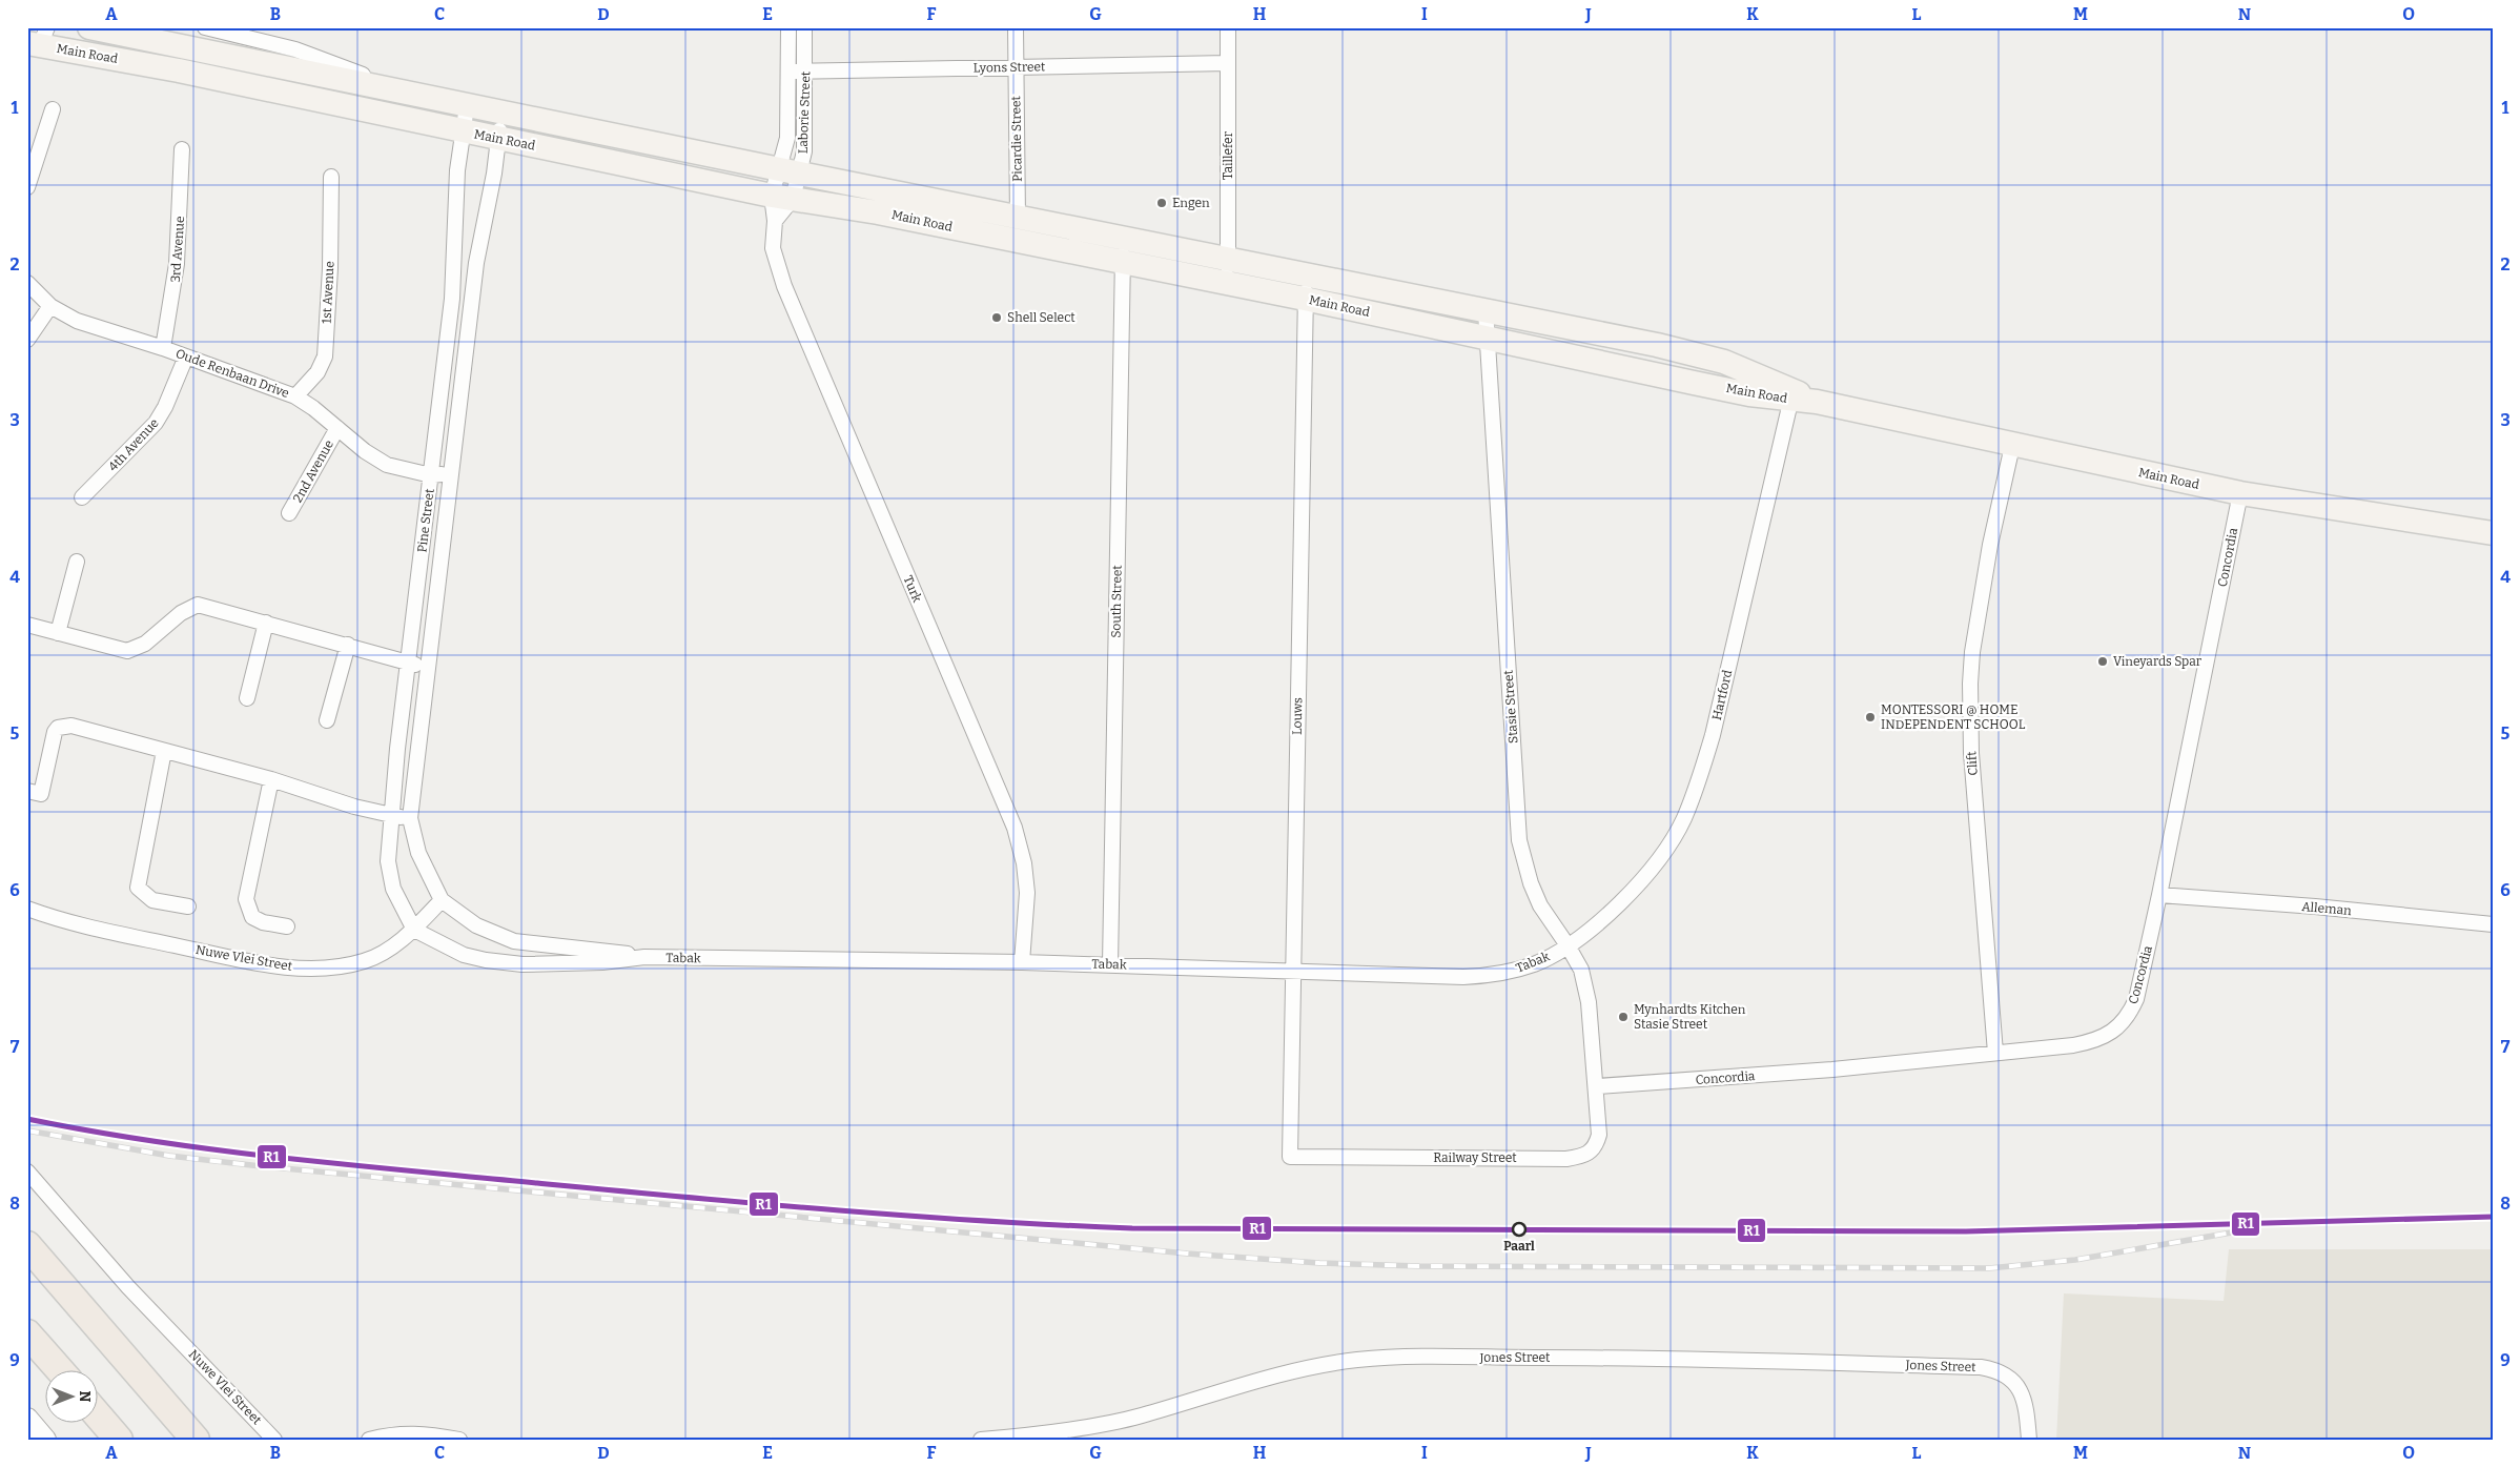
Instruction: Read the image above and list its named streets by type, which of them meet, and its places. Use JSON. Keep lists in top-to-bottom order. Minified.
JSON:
{"streets":{"main road":["Main Road"],"street":["Lyons Street","Laborie Street","Picardie Street","Taillefer","3rd Avenue","1st Avenue","Oude Renbaan Drive","4th Avenue","2nd Avenue","Pine Street","Concordia","Turk","South Street","Hartford","Stasie Street","Louws","Clift","Alleman","Nuwe Vlei Street","Tabak","Railway Street","Jones Street"]},"crossings":[["Main Road","Laborie Street"],["Main Road","Picardie Street"],["Main Road","Taillefer"],["Main Road","Pine Street"],["Main Road","Concordia"],["Main Road","Turk"],["Main Road","South Street"],["Main Road","Hartford"],["Main Road","Stasie Street"],["Main Road","Louws"],["Main Road","Clift"],["Lyons Street","Laborie Street"],["Lyons Street","Picardie Street"],["Lyons Street","Taillefer"],["Laborie Street","Turk"],["3rd Avenue","Oude Renbaan Drive"],["1st Avenue","Oude Renbaan Drive"],["Oude Renbaan Drive","4th Avenue"],["Oude Renbaan Drive","2nd Avenue"],["Oude Renbaan Drive","Pine Street"],["Pine Street","Nuwe Vlei Street"],["Pine Street","Tabak"],["Concordia","Stasie Street"],["Concordia","Clift"],["Concordia","Alleman"],["Concordia","Railway Street"],["Turk","Tabak"],["South Street","Tabak"],["Hartford","Stasie Street"],["Hartford","Tabak"],["Stasie Street","Tabak"],["Stasie Street","Railway Street"],["Louws","Tabak"],["Louws","Railway Street"],["Nuwe Vlei Street","Tabak"]],"places":["Engen","Shell Select","Vineyards Spar","MONTESSORI @ HOME INDEPENDENT SCHOOL","Mynhardts Kitchen Stasie Street","Paarl"],"lines":["transit line R1"],"north":"right","grid":{"columns":["A","B","C","D","E","F","G","H","I","J","K","L","M","N","O"],"rows":["1","2","3","4","5","6","7","8","9"]}}
